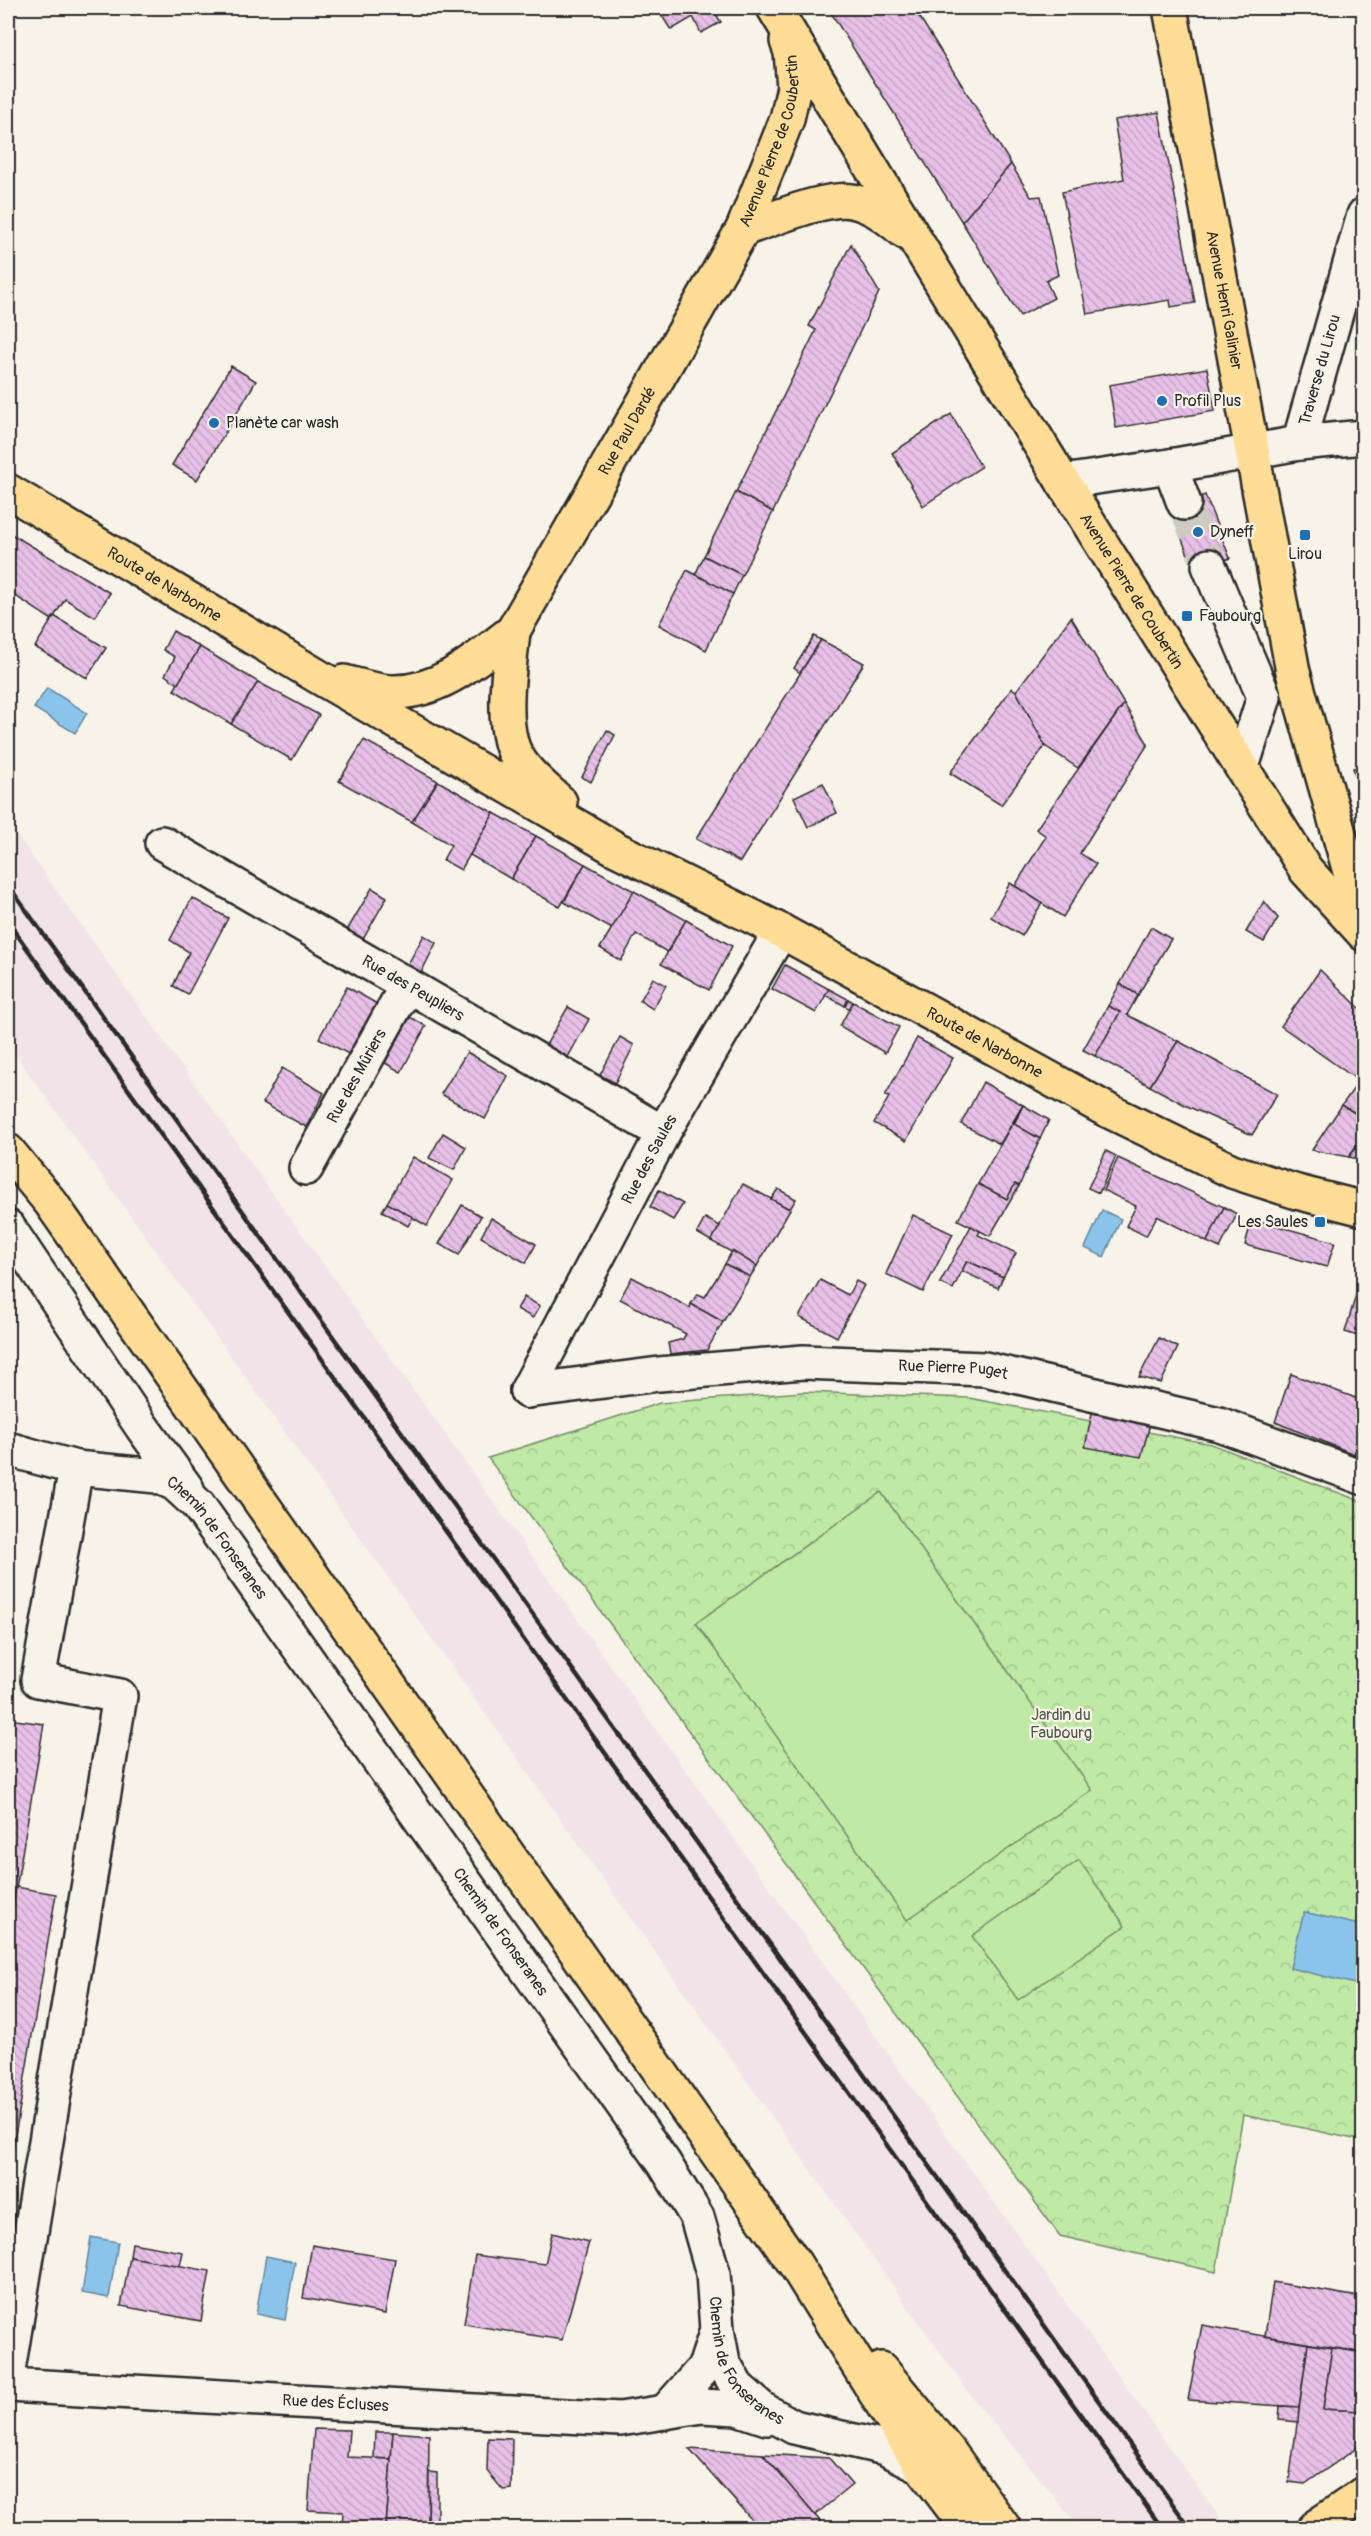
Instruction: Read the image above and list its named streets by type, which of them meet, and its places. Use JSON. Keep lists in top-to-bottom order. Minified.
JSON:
{"streets":{"main road":["Avenue Pierre de Coubertin","Avenue Henri Galinier","Rue Paul Dardé","Route de Narbonne"],"street":["Traverse du Lirou","Rue des Peupliers","Rue des Mûriers","Rue des Saules","Rue Pierre Puget","Chemin de Fonseranes","Rue des Écluses"]},"crossings":[["Avenue Pierre de Coubertin","Traverse du Lirou"],["Avenue Pierre de Coubertin","Rue Paul Dardé"],["Avenue Henri Galinier","Traverse du Lirou"],["Rue Paul Dardé","Route de Narbonne"],["Route de Narbonne","Rue des Saules"],["Rue des Peupliers","Rue des Mûriers"],["Rue des Peupliers","Rue des Saules"],["Rue des Saules","Rue Pierre Puget"],["Chemin de Fonseranes","Rue des Écluses"]],"parks":["Jardin du Faubourg"],"places":{"other":["Profil Plus","Planète car wash","Dyneff"],"transit":["Lirou","Faubourg","Les Saules"]}}
